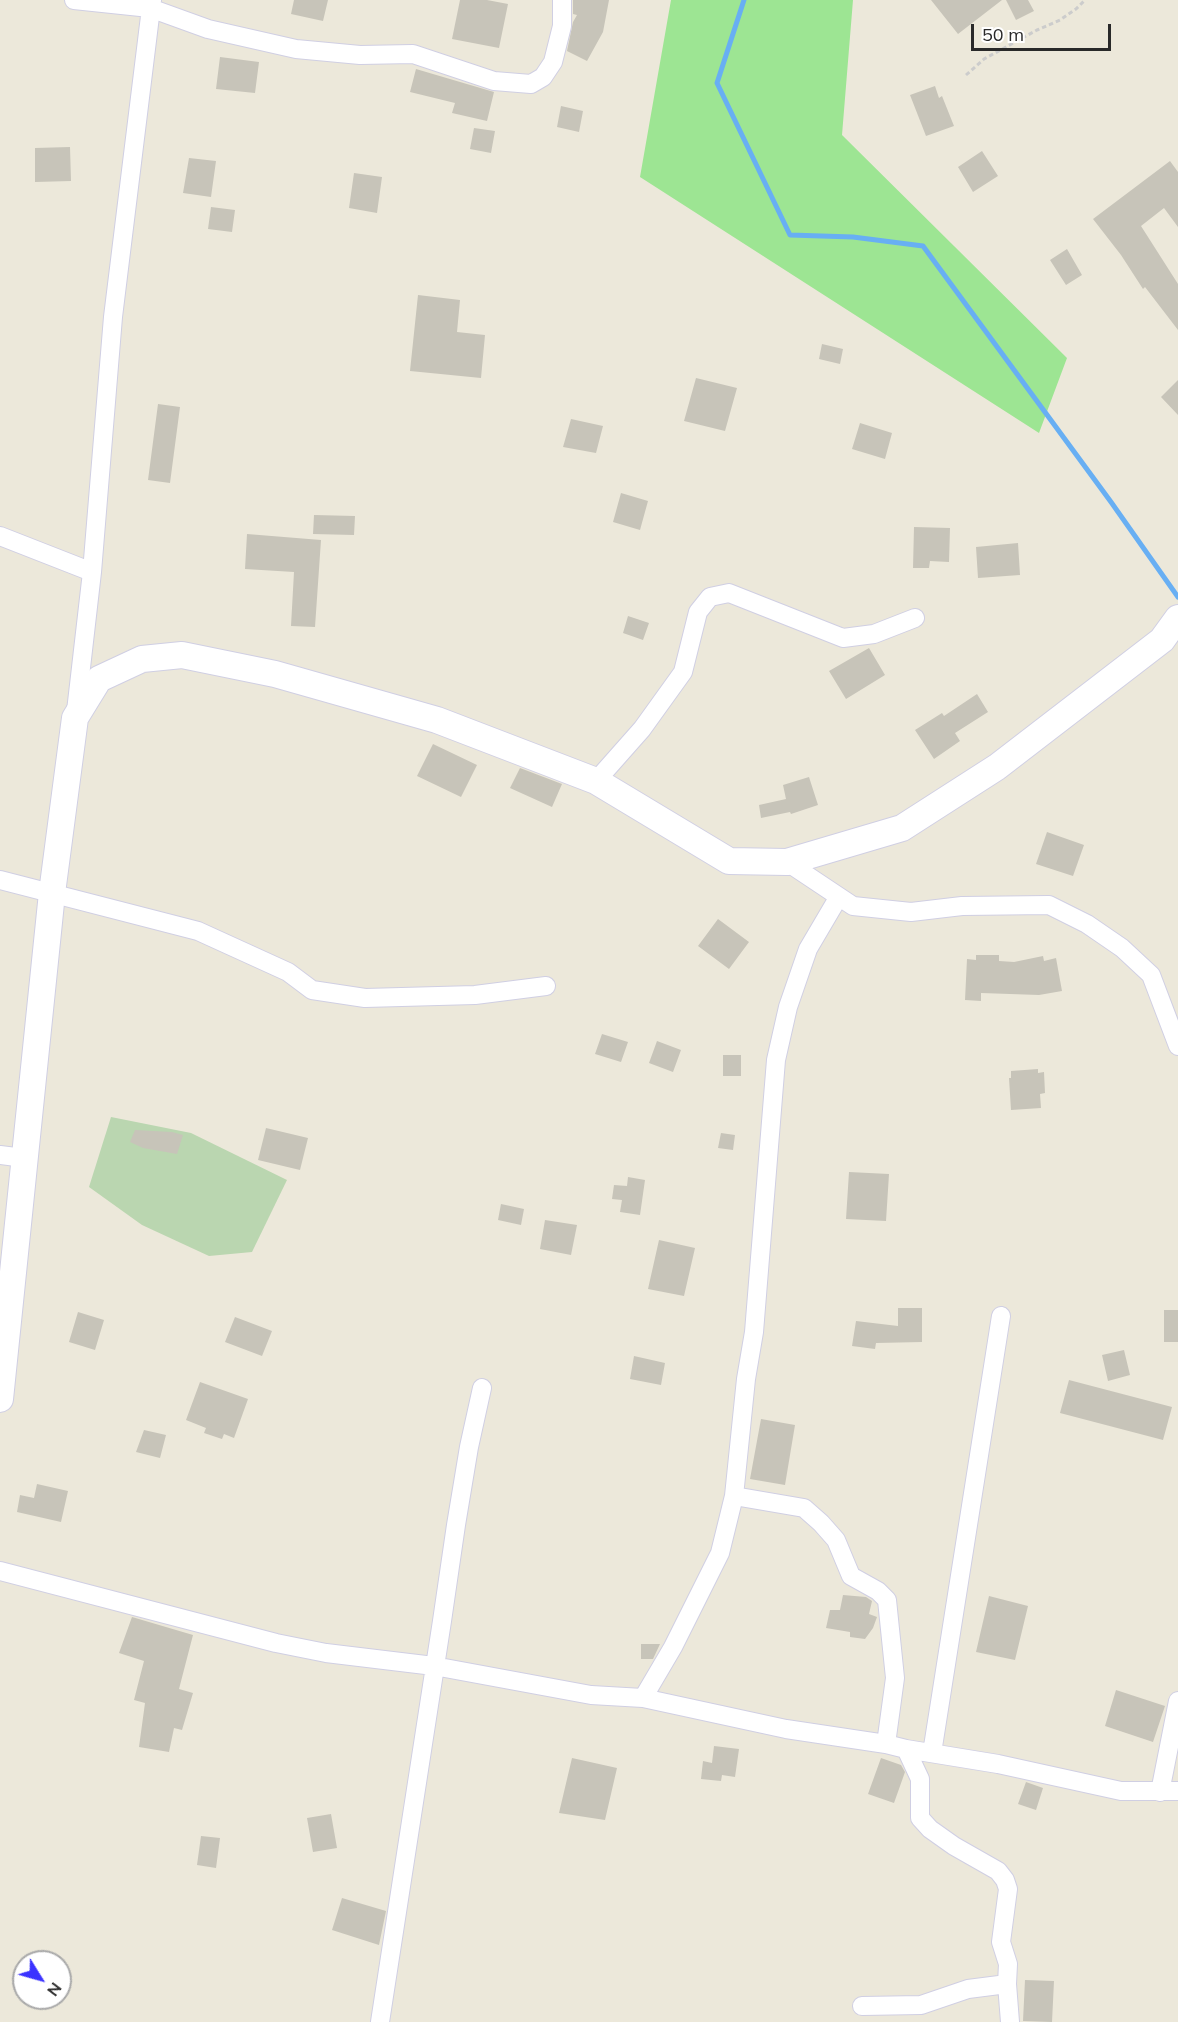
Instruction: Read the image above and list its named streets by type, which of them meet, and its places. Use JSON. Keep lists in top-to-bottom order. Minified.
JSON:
{"scale_bar":"50 m","north":"bottom right"}
